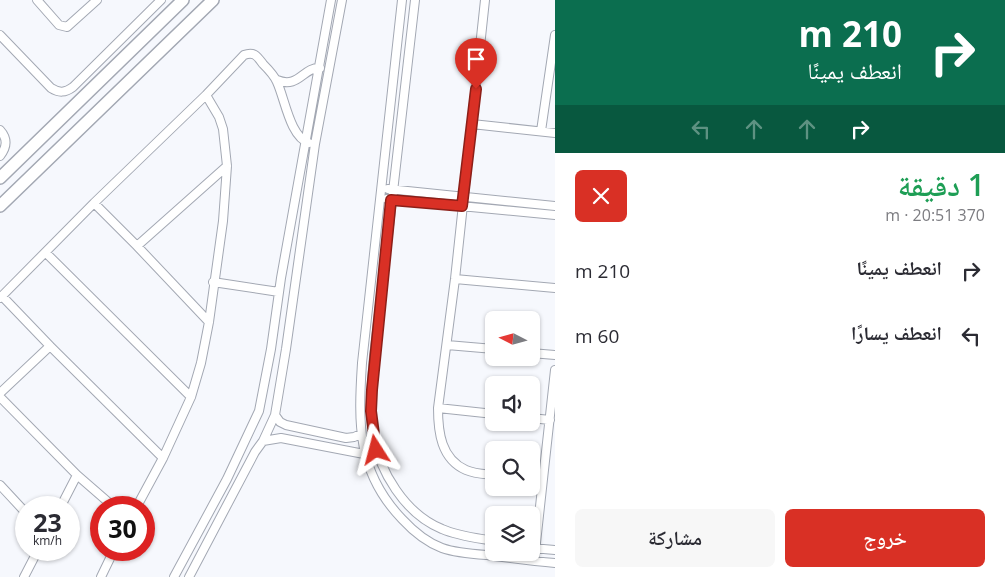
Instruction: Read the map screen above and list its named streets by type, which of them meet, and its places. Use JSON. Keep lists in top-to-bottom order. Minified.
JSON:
{"north":"left","page":{"turn":["210 m","انعطف يمينًا"],"heading":["1 دقيقة","370 m · 20:51"],"list":[{"name":"انعطف يمينًا","value":"210 m"},{"name":"انعطف يسارًا","value":"60 m"}],"speed":"23 km/h","limit":"30","buttons":["خروج","مشاركة"]}}
